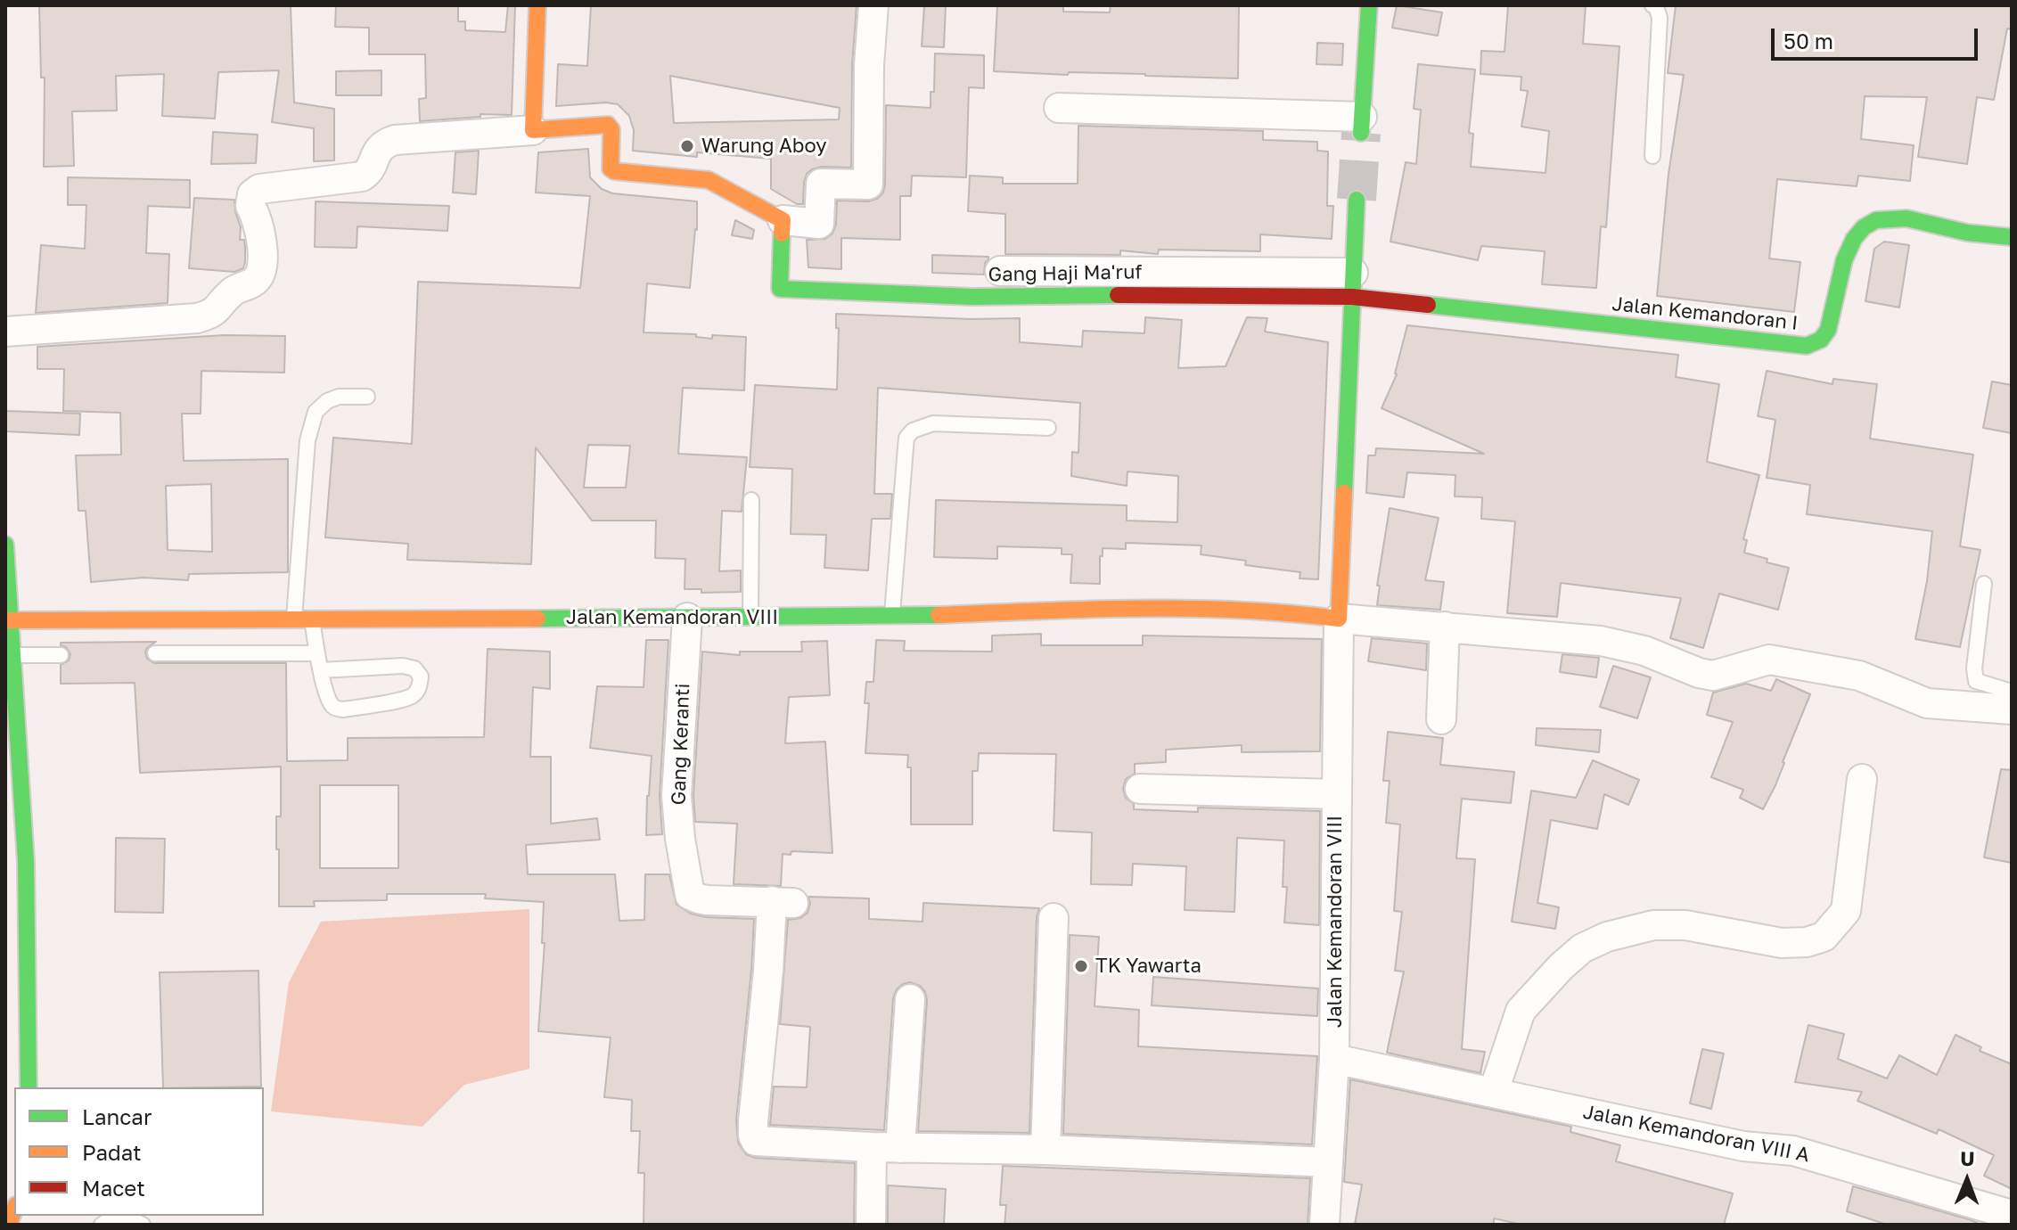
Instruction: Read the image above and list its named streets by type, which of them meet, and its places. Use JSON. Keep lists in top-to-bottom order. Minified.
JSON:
{"streets":{"street":["Gang Haji Ma'ruf","Jalan Kemandoran I","Jalan Kemandoran VIII","Gang Keranti","Jalan Kemandoran VIII A"]},"crossings":[["Gang Haji Ma'ruf","Jalan Kemandoran I"],["Gang Haji Ma'ruf","Jalan Kemandoran VIII"],["Jalan Kemandoran I","Jalan Kemandoran VIII"],["Jalan Kemandoran VIII","Gang Keranti"],["Jalan Kemandoran VIII","Jalan Kemandoran VIII A"]],"places":["Warung Aboy","TK Yawarta"],"legend":["Lancar","Padat","Macet"],"scale_bar":"50 m","north":"top"}
